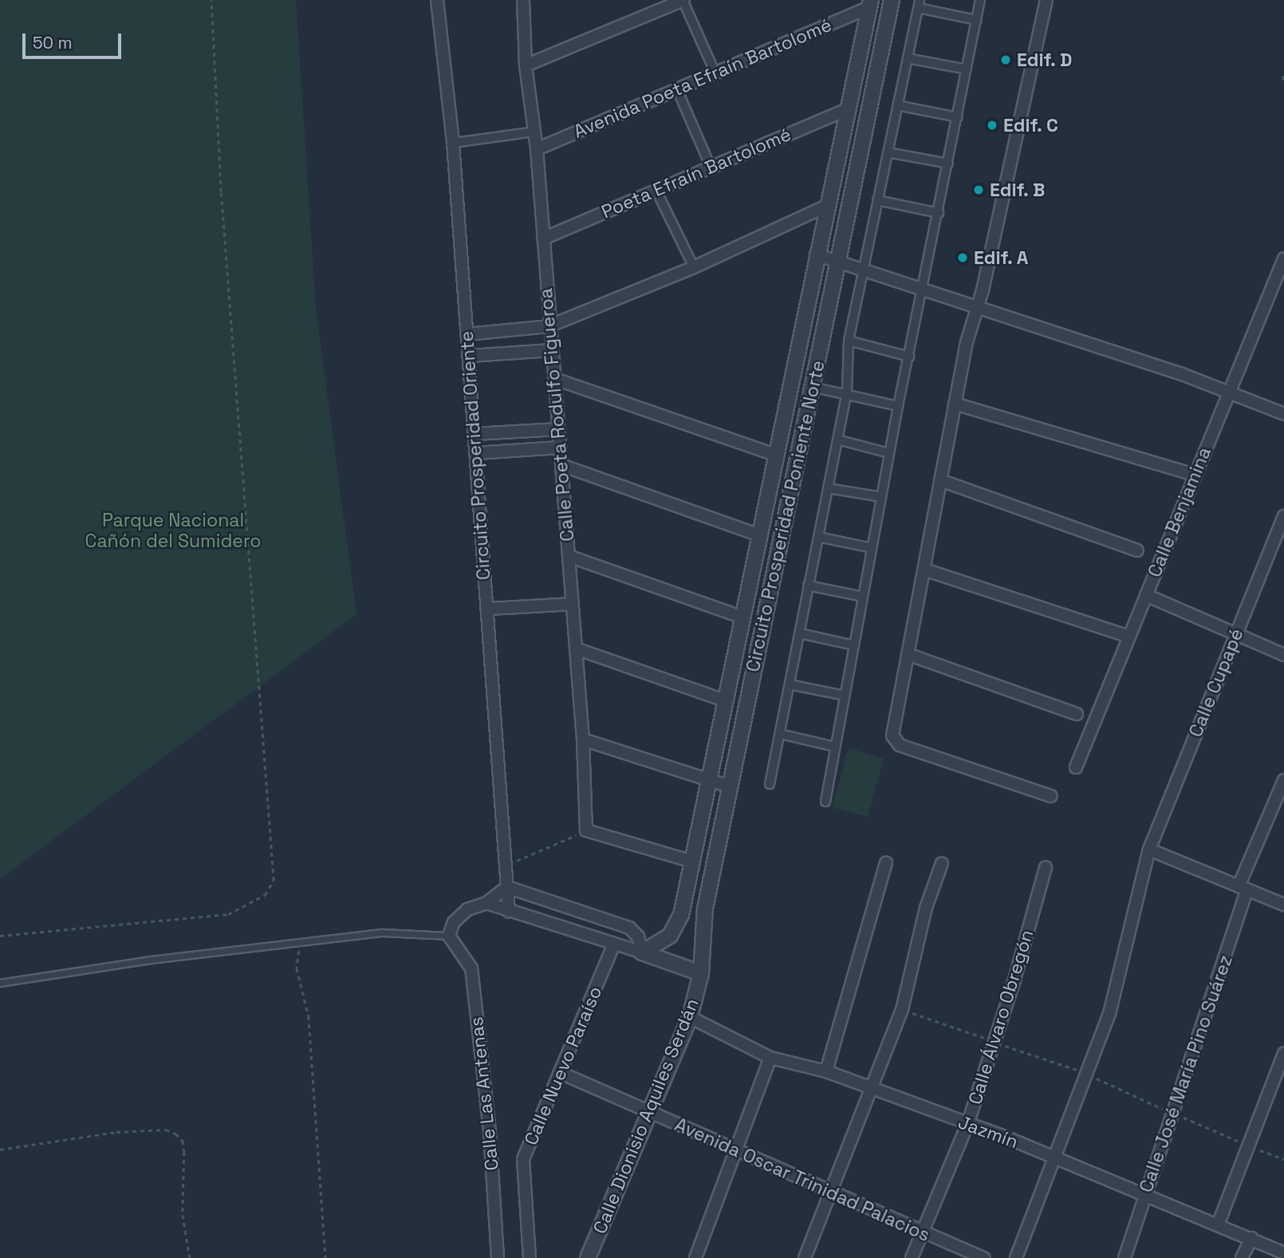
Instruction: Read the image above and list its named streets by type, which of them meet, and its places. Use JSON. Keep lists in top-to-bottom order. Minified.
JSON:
{"streets":{"street":["Avenida Poeta Efraín Bartolomé","Poeta Efraín Bartolomé","Calle Poeta Rodulfo Figueroa","Circuito Prosperidad Oriente","Calle Benjamina","Circuito Prosperidad Poniente Norte","Calle Cupapé","Calle Álvaro Obregón","Calle Nuevo Paraíso","Calle José María Pino Suárez","Calle Las Antenas","Calle Dionisio Aquiles Serdán","Jazmín","Avenida Oscar Trinidad Palacios"]},"crossings":[["Avenida Poeta Efraín Bartolomé","Calle Poeta Rodulfo Figueroa"],["Avenida Poeta Efraín Bartolomé","Circuito Prosperidad Poniente Norte"],["Poeta Efraín Bartolomé","Calle Poeta Rodulfo Figueroa"],["Poeta Efraín Bartolomé","Circuito Prosperidad Poniente Norte"],["Circuito Prosperidad Poniente Norte","Calle Dionisio Aquiles Serdán"],["Calle Cupapé","Jazmín"],["Calle Álvaro Obregón","Jazmín"],["Calle Álvaro Obregón","Avenida Oscar Trinidad Palacios"],["Calle Nuevo Paraíso","Avenida Oscar Trinidad Palacios"],["Calle José María Pino Suárez","Jazmín"],["Calle Dionisio Aquiles Serdán","Jazmín"],["Calle Dionisio Aquiles Serdán","Avenida Oscar Trinidad Palacios"]],"parks":["Parque Nacional Cañón del Sumidero"],"places":["Edif. D","Edif. C","Edif. B","Edif. A"],"scale_bar":"50 m"}
